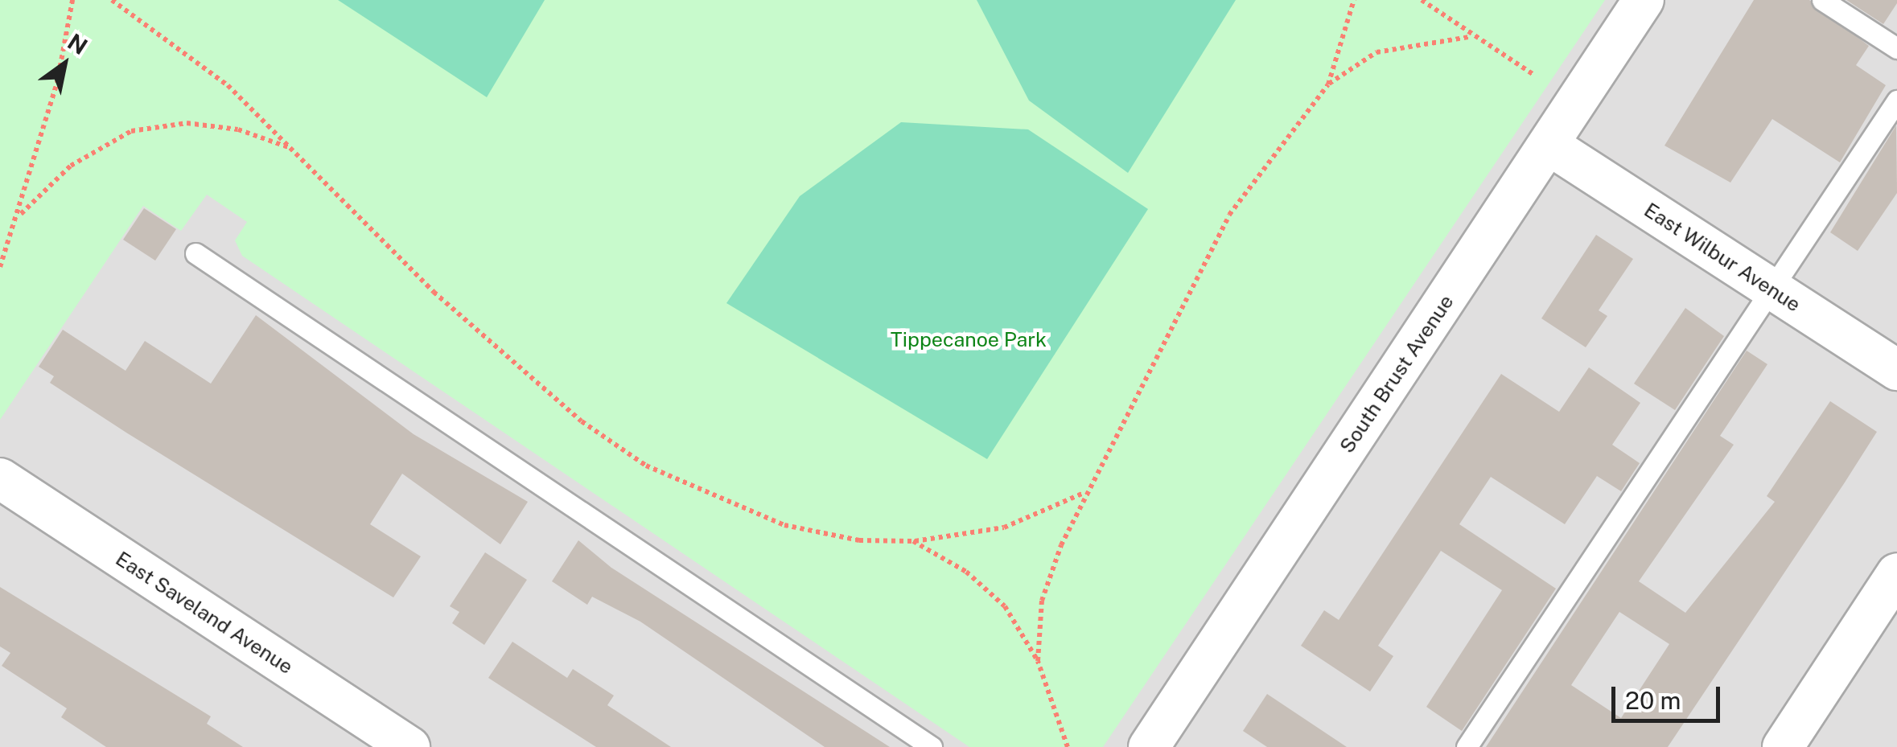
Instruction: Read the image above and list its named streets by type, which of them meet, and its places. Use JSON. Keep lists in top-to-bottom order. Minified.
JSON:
{"streets":{"street":["East Wilbur Avenue","South Brust Avenue","East Saveland Avenue"]},"crossings":[["East Wilbur Avenue","South Brust Avenue"]],"parks":["Tippecanoe Park"],"scale_bar":"20 m","north":"top right"}
